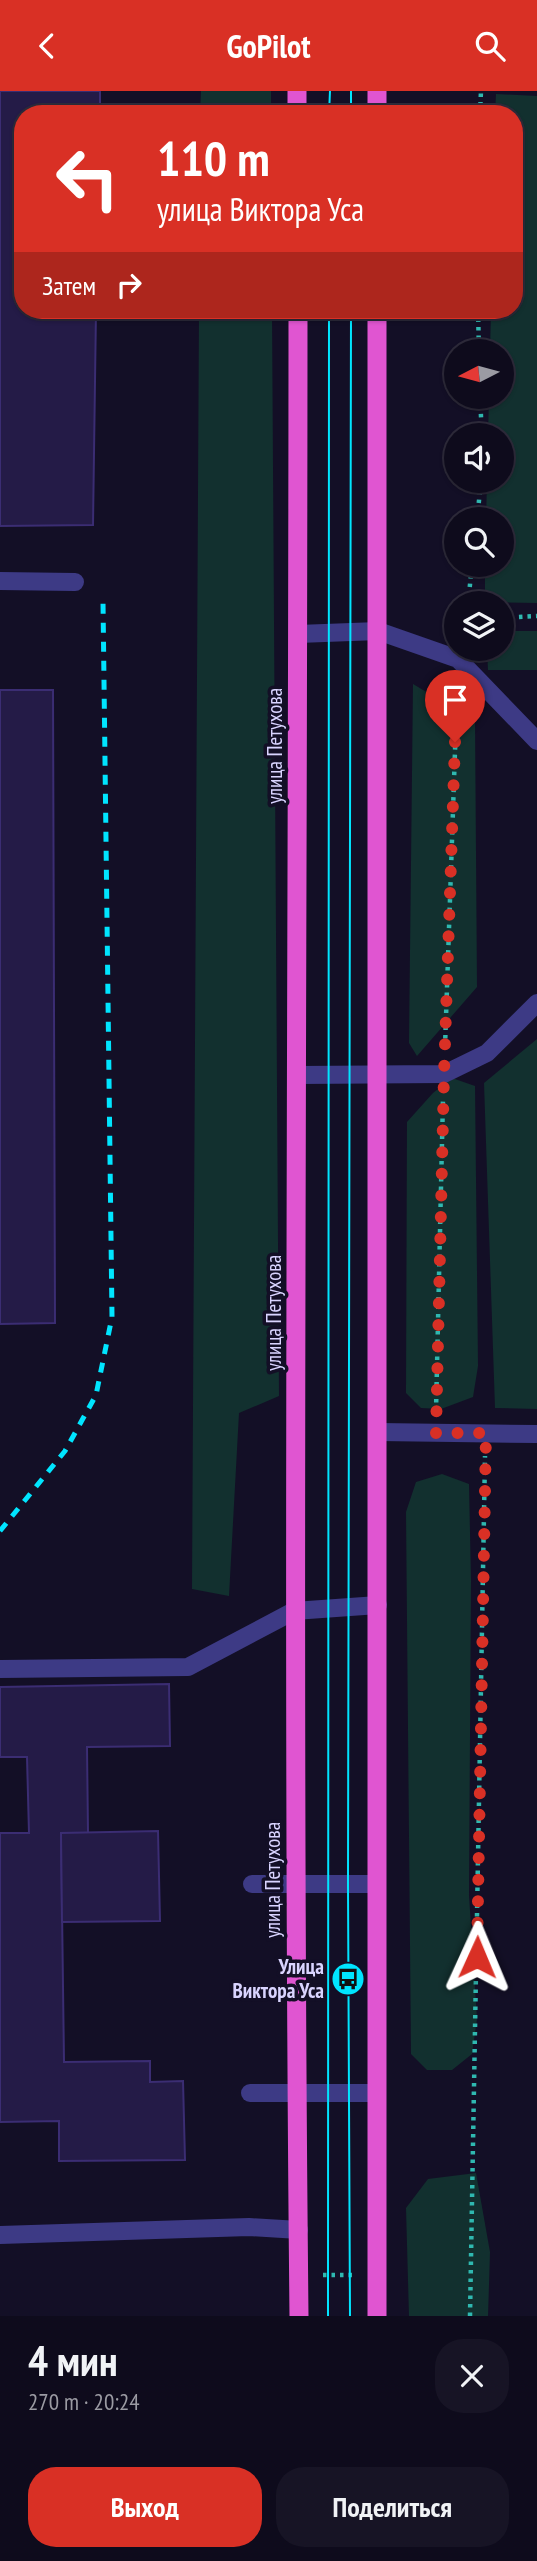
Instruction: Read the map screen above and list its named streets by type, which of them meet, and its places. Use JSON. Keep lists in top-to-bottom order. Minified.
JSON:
{"streets":{"highway":["улица Петухова"]},"places":{"bus stop":["Улица Виктора Уса"]},"north":"left","page":{"header":"GoPilot","turn":["110 m","улица Виктора Уса"],"then":"Затем","heading":["4 мин","270 m · 20:24"],"buttons":["Выход","Поделиться"]}}
